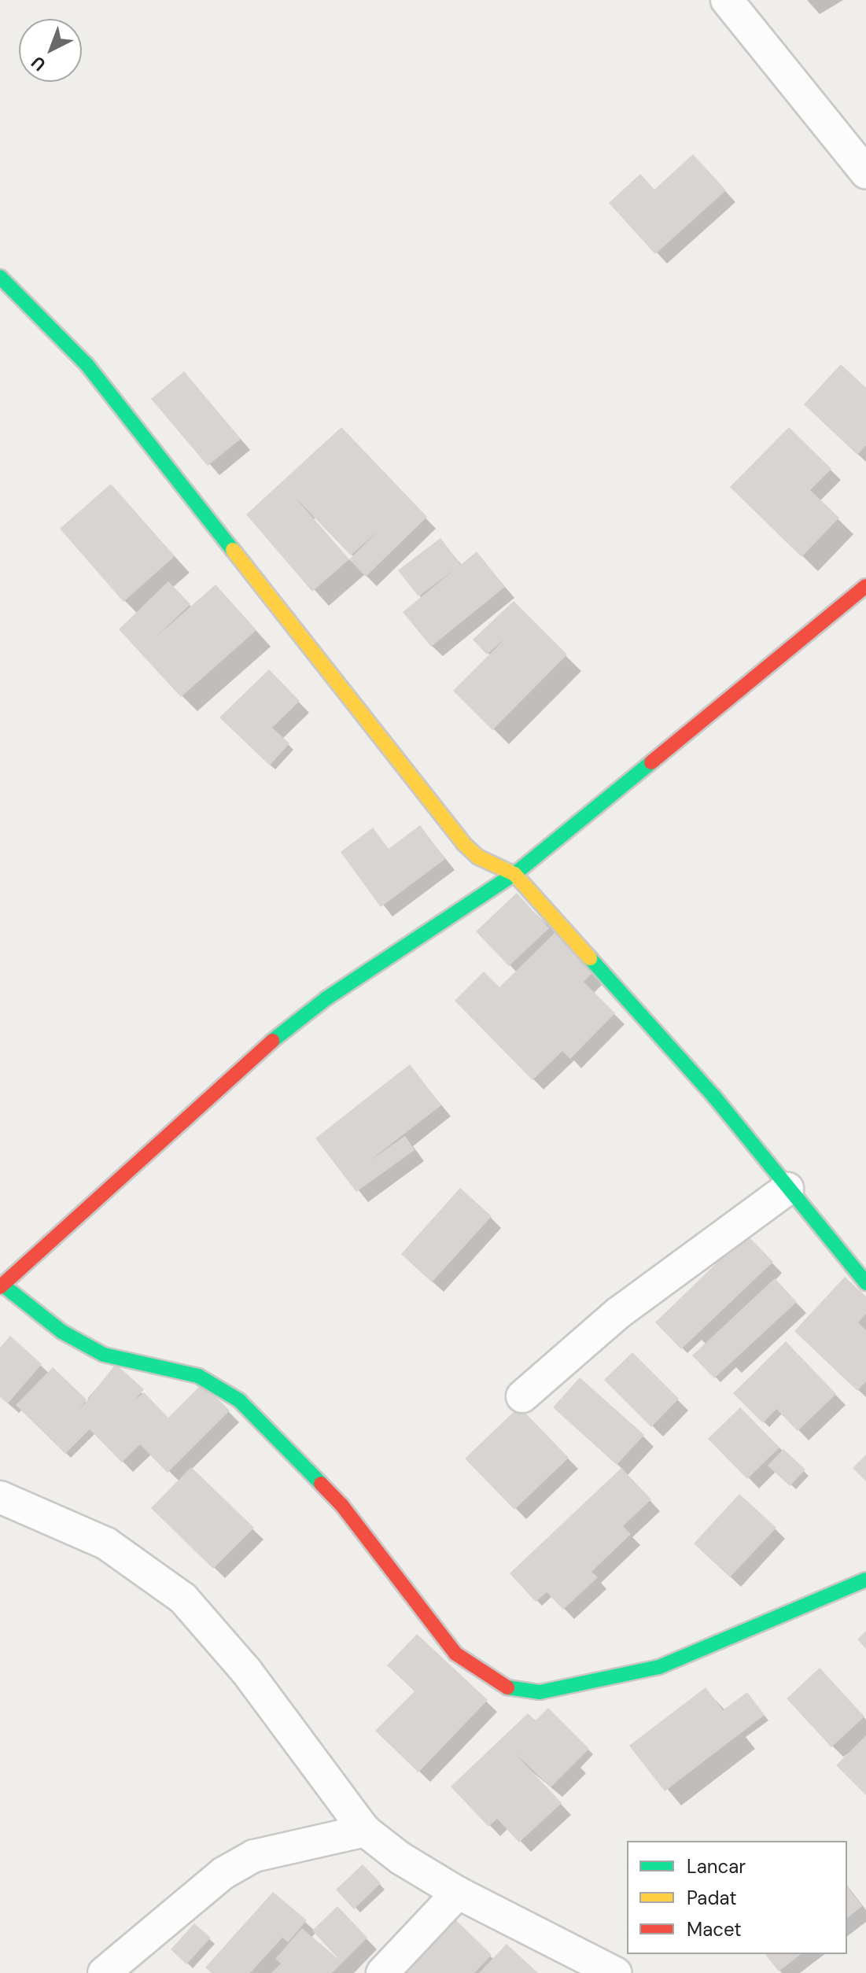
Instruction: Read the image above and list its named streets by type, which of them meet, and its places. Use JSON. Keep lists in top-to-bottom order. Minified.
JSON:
{"legend":["Lancar","Padat","Macet"],"north":"bottom left"}
